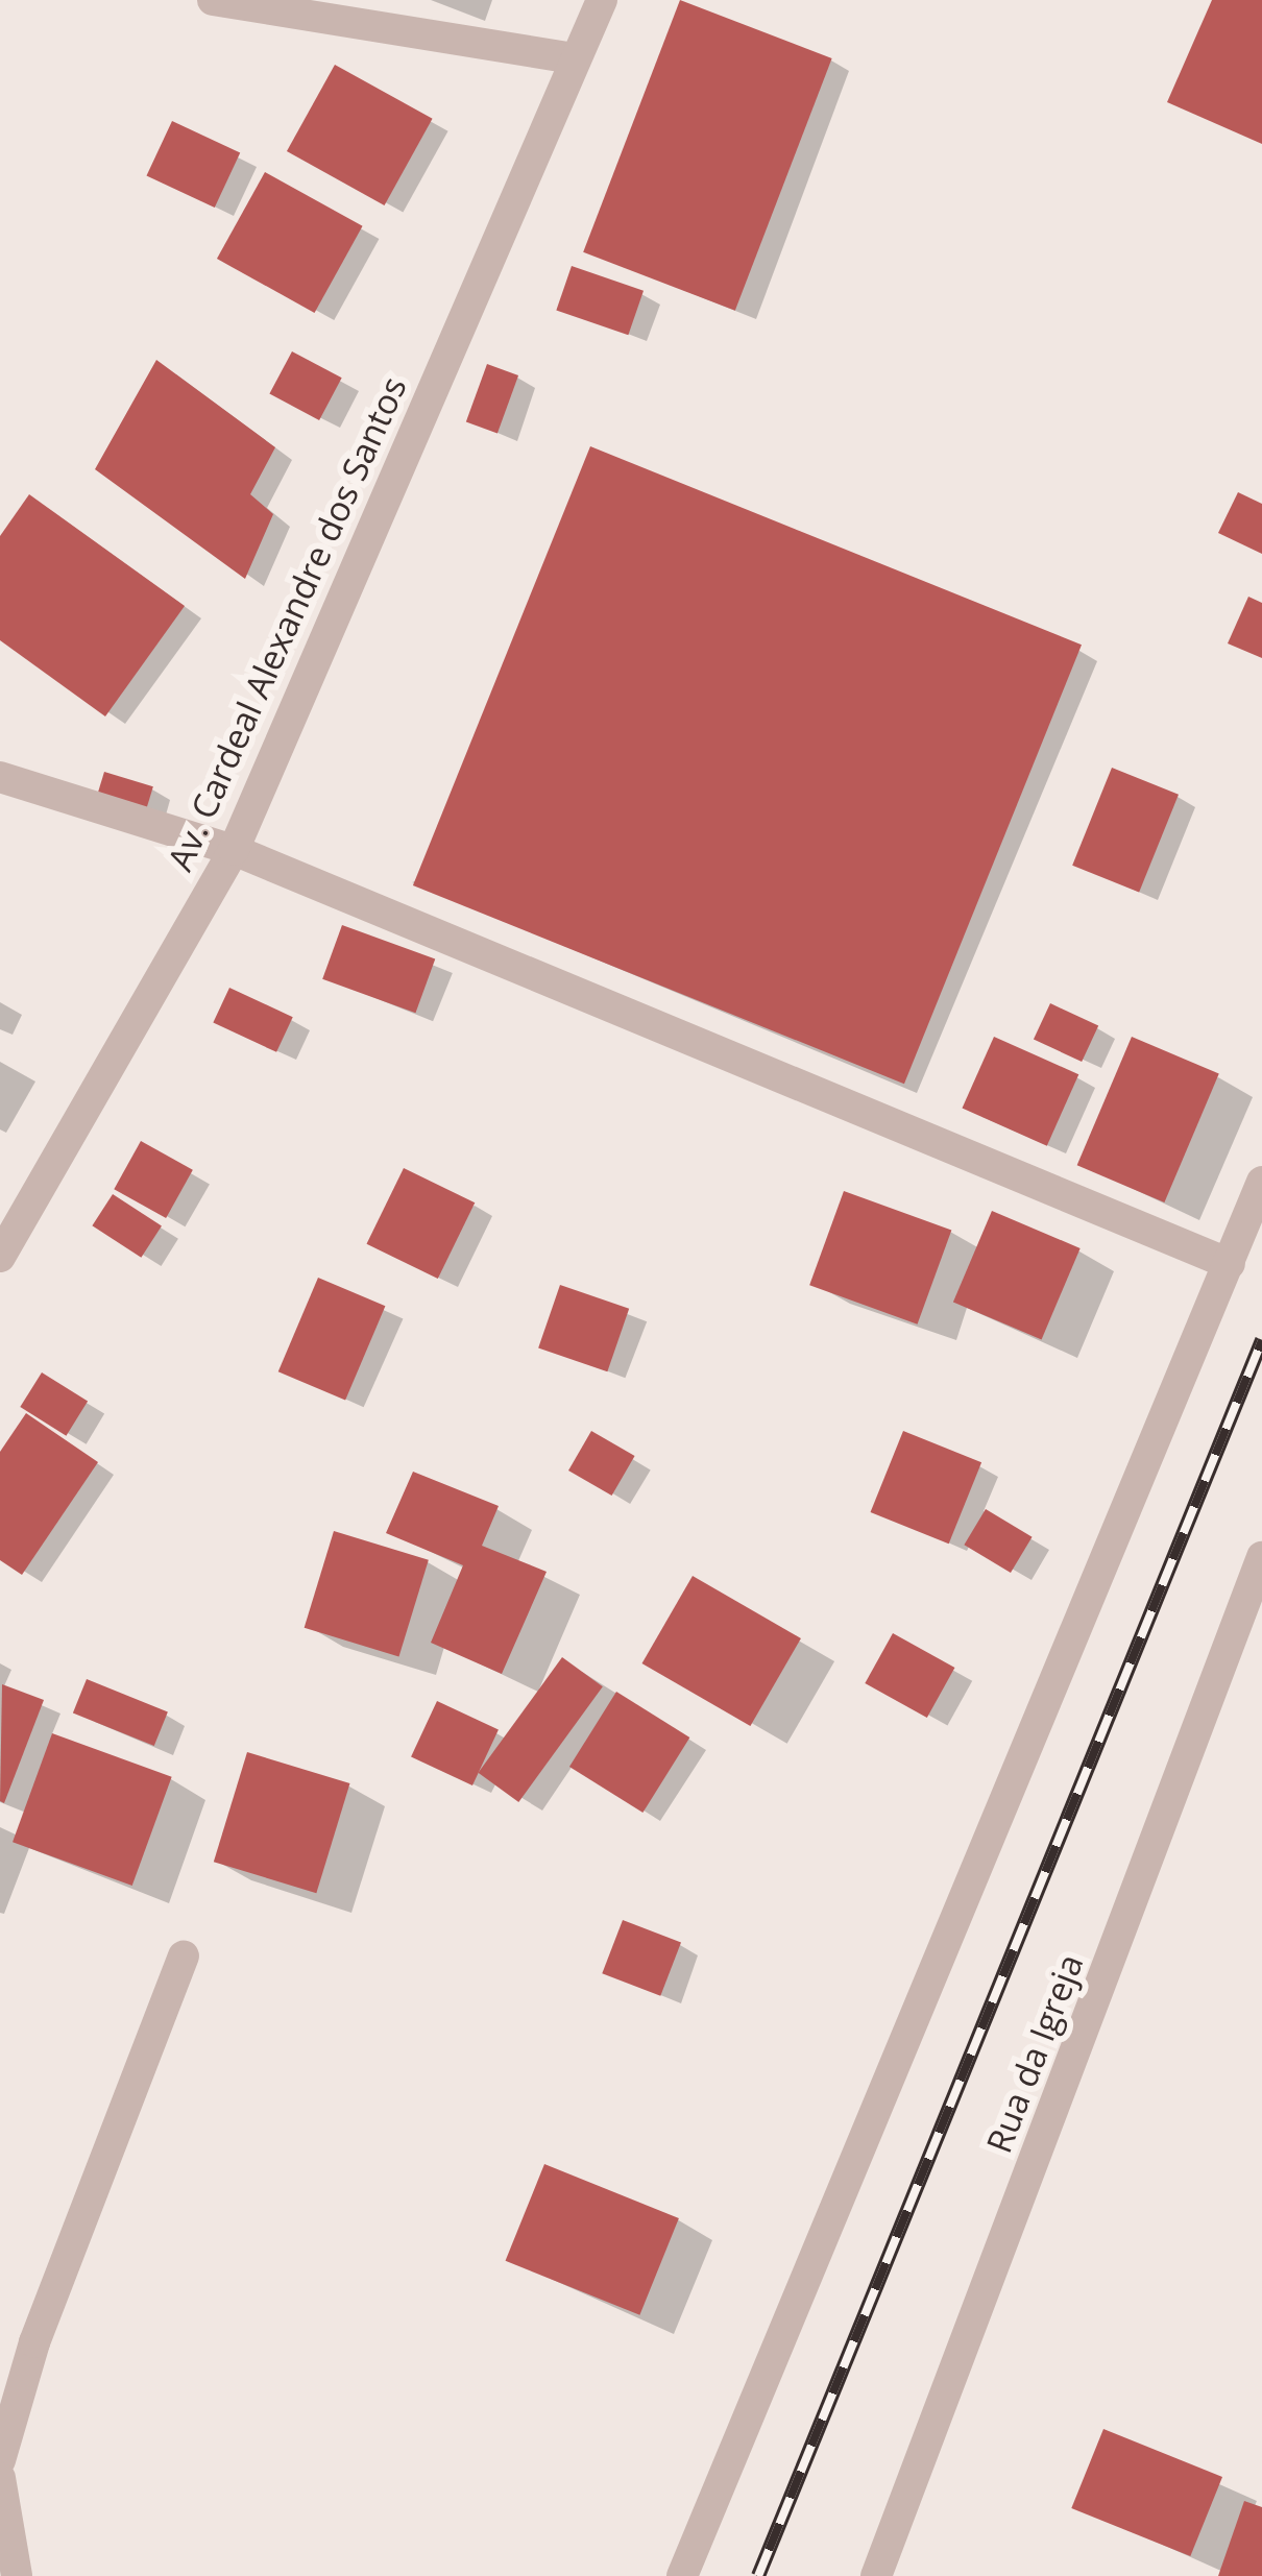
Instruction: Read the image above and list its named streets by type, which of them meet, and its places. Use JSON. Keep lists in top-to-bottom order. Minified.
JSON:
{"streets":{"street":["Av. Cardeal Alexandre dos Santos","Rua da Igreja"]}}
